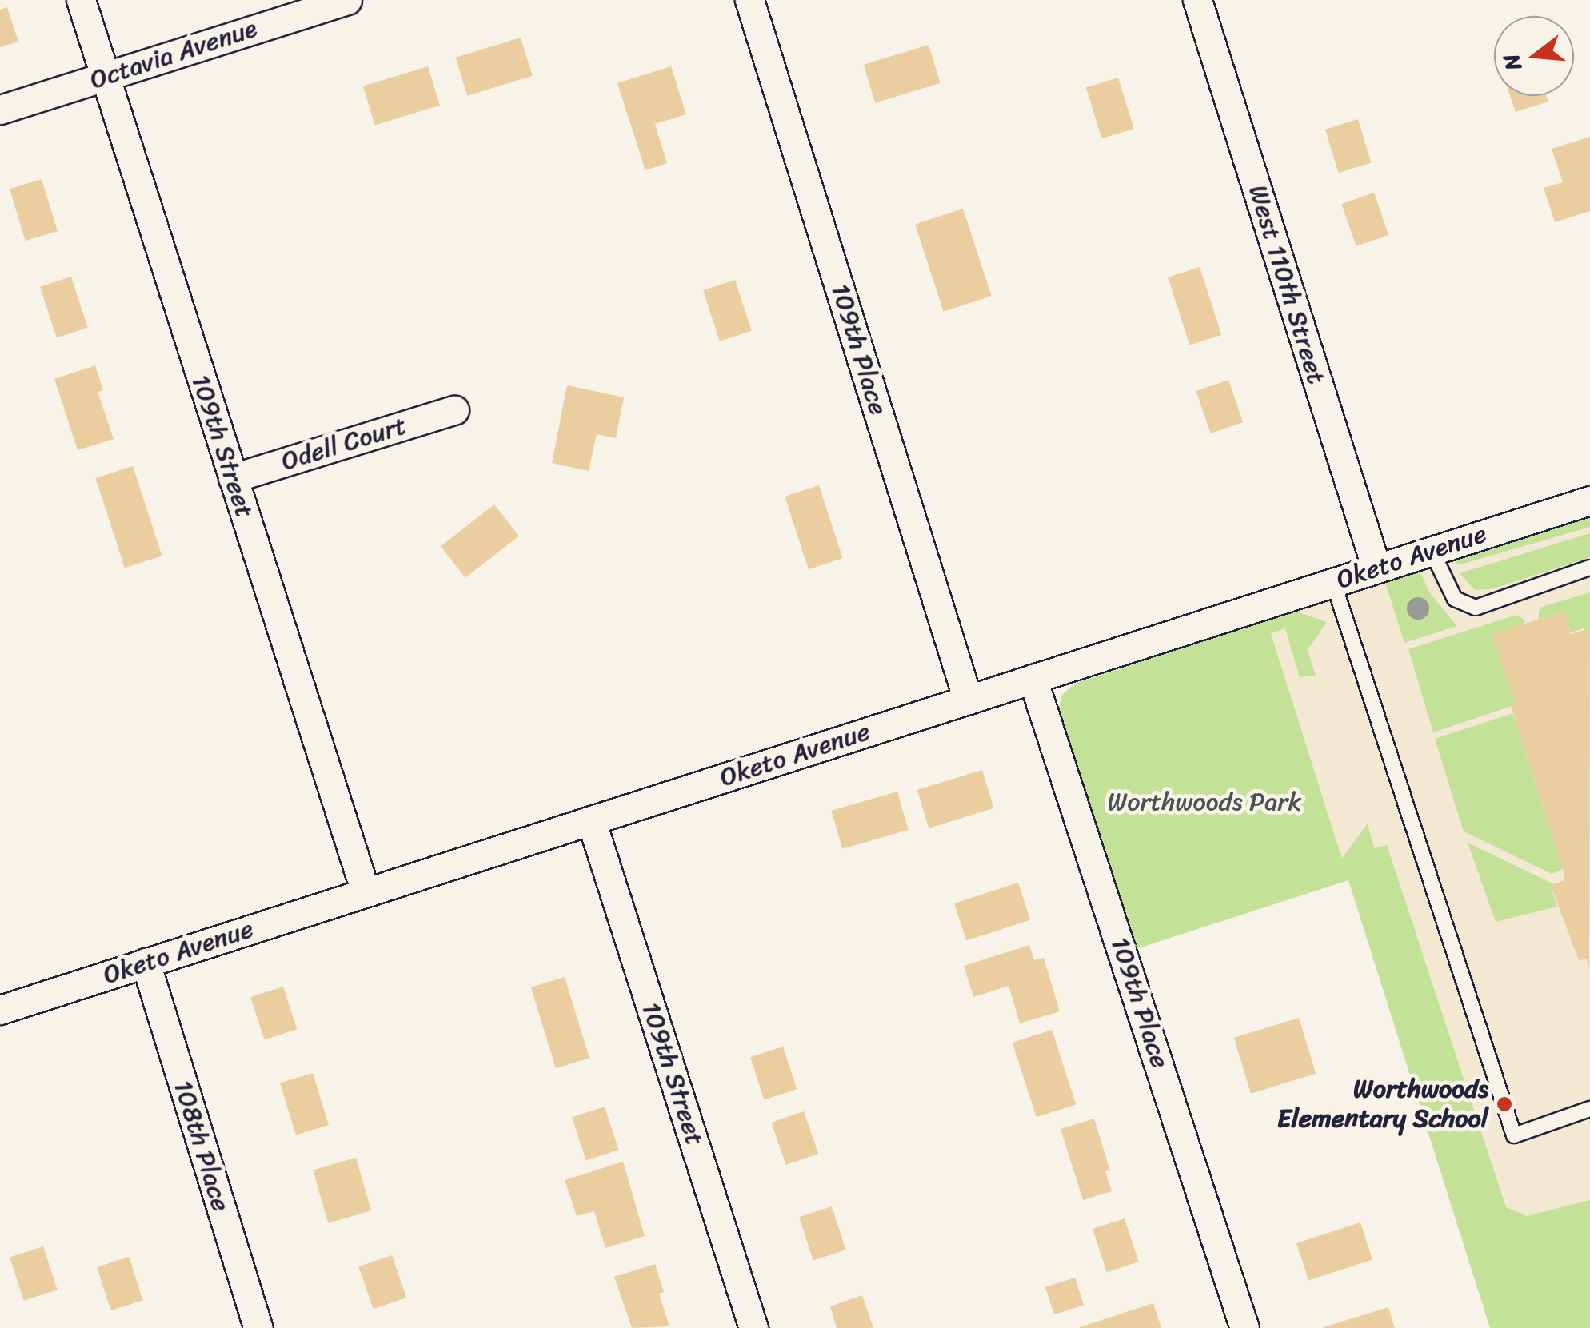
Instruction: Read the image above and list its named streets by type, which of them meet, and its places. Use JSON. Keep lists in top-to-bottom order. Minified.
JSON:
{"streets":{"street":["Octavia Avenue","West 110th Street","109th Place","Odell Court","109th Street","Oketo Avenue","108th Place"]},"crossings":[["Octavia Avenue","109th Street"],["West 110th Street","Oketo Avenue"],["109th Place","Oketo Avenue"],["Odell Court","109th Street"],["109th Street","Oketo Avenue"],["Oketo Avenue","108th Place"]],"parks":["Worthwoods Park"],"places":["Worthwoods Elementary School"],"north":"left"}
